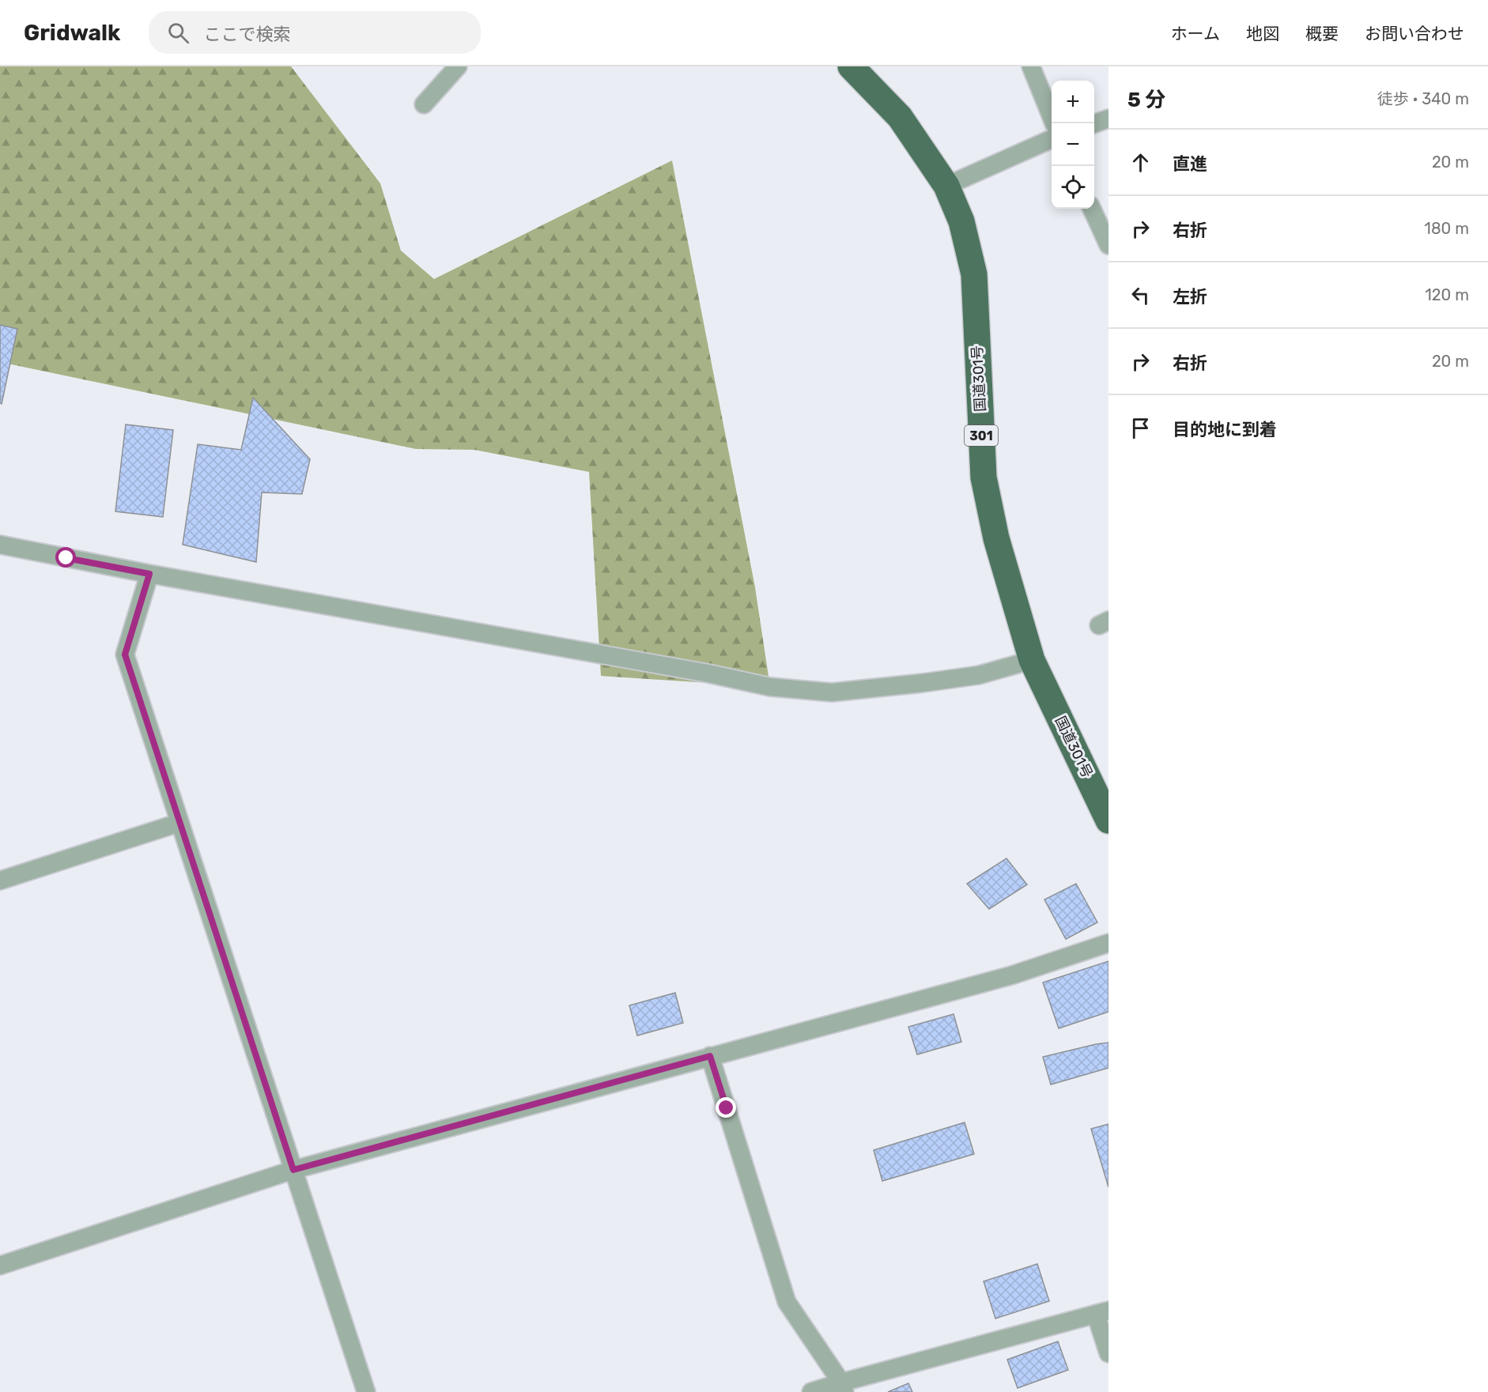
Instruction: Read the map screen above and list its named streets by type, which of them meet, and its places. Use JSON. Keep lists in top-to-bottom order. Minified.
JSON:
{"streets":{"highway":["国道301号","301"]},"page":{"header":"Gridwalk","search":"ここで検索","nav":["ホーム","地図","概要","お問い合わせ"],"heading":["5 分","徒歩 · 340 m"],"map_buttons":["+","−"],"list":[["直進","20 m"],["右折","180 m"],["左折","120 m"],["右折","20 m"],"目的地に到着"]}}
